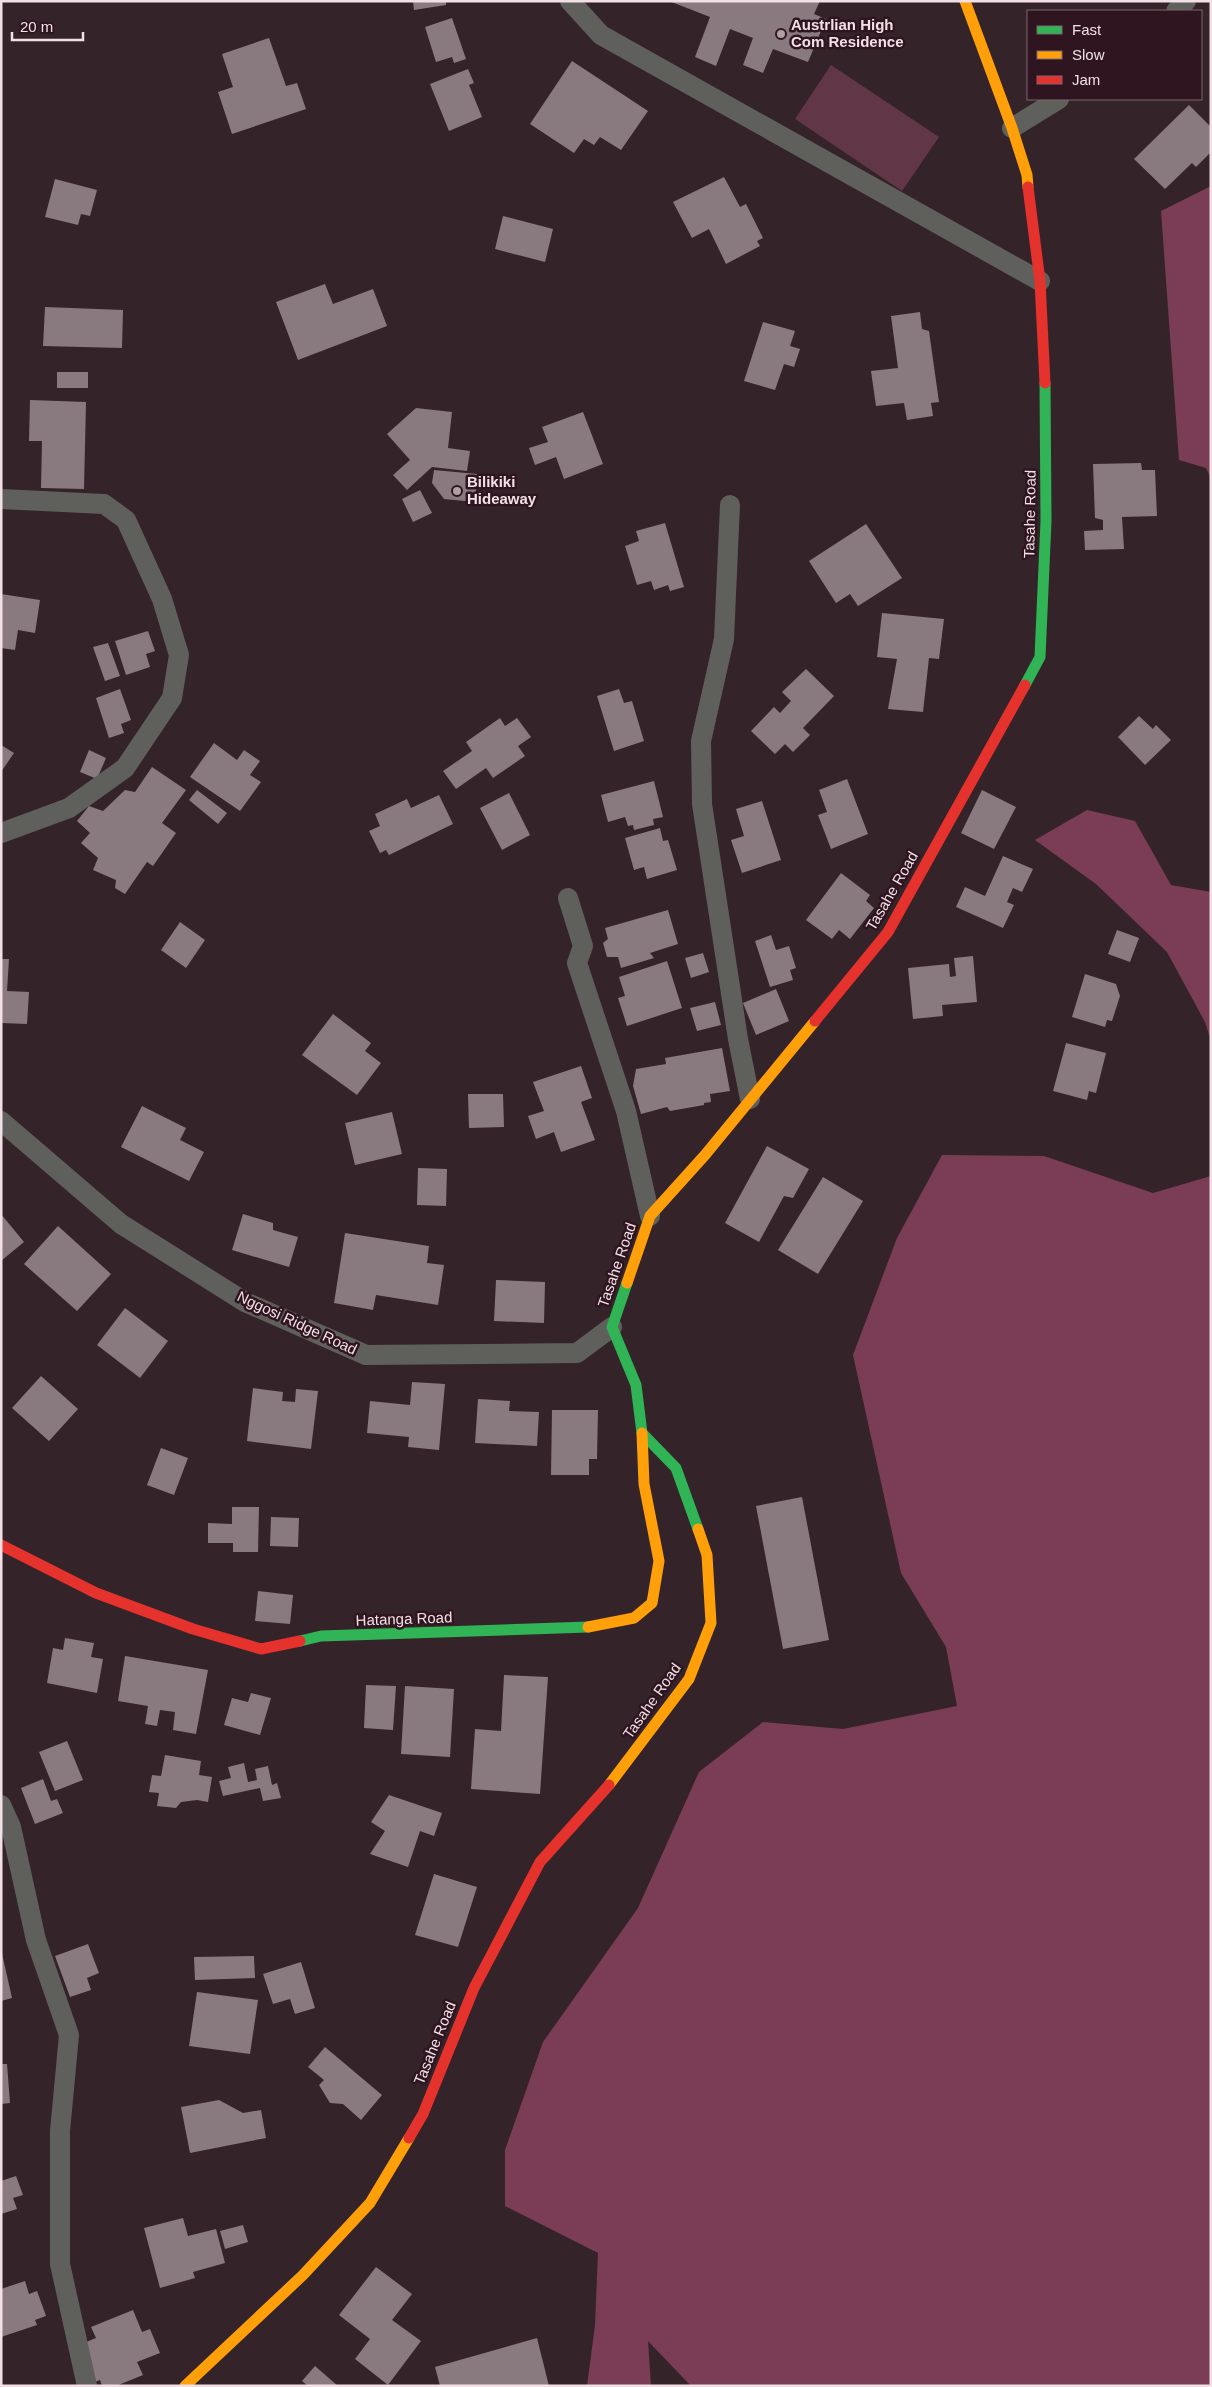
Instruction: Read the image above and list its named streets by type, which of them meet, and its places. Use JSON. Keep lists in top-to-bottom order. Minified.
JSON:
{"streets":{"street":["Tasahe Road","Nggosi Ridge Road","Hatanga Road"]},"crossings":[["Tasahe Road","Nggosi Ridge Road"],["Tasahe Road","Hatanga Road"]],"places":["Austrlian High Com Residence","Bilikiki Hideaway"],"legend":["Fast","Slow","Jam"],"scale_bar":"20 m"}
